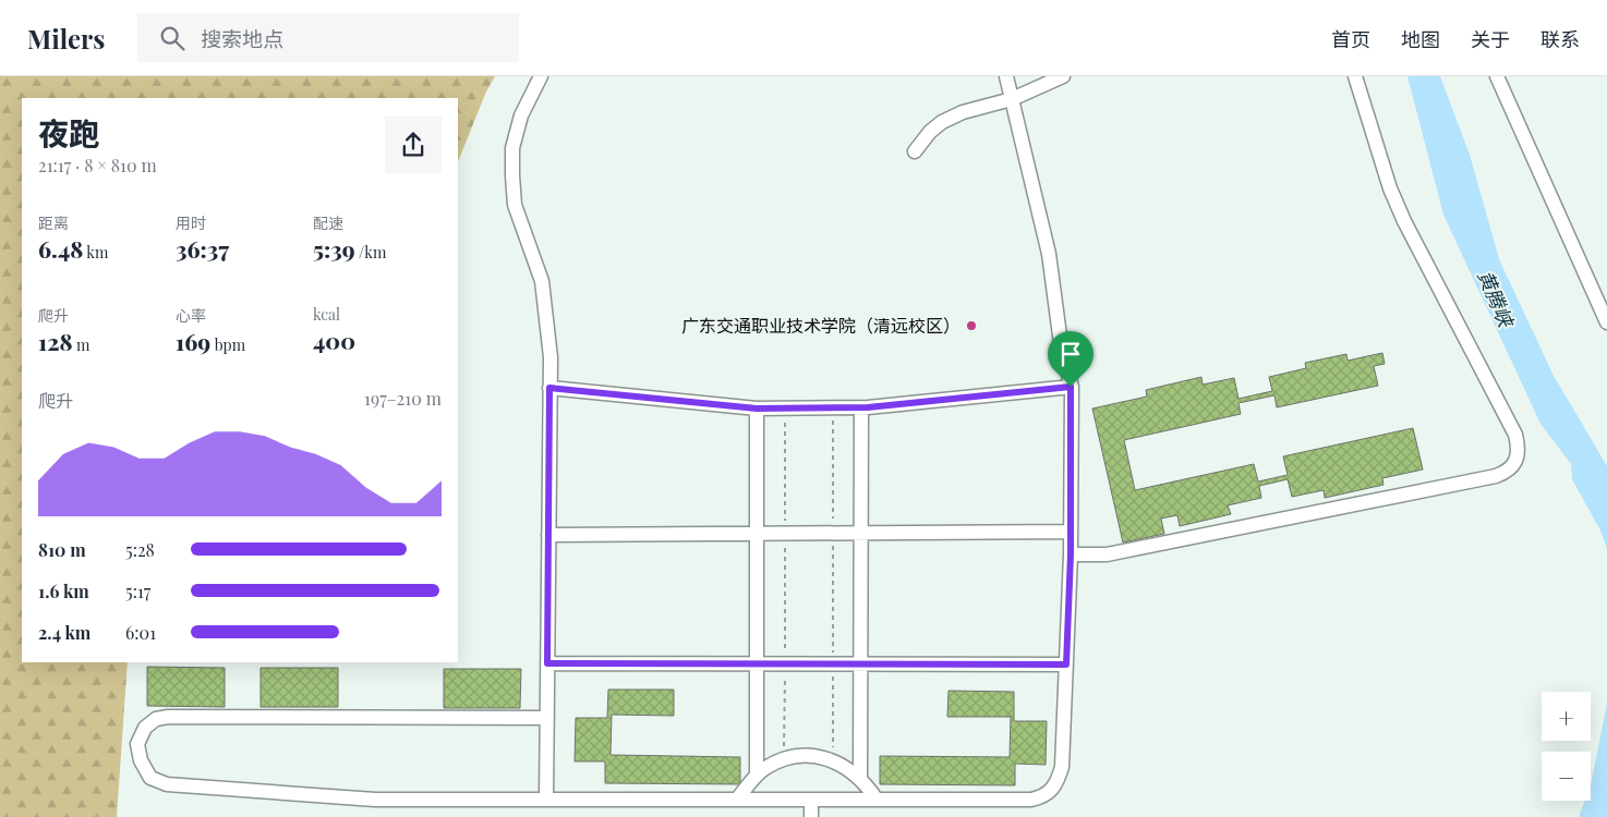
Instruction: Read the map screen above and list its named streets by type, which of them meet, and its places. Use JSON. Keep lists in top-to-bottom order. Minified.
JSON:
{"water":["黄腾峡"],"places":["广东交通职业技术学院（清远校区）"],"page":{"header":"Milers","search":"搜索地点","nav":["首页","地图","关于","联系"],"heading":["夜跑","21:17 · 8 × 810 m"],"stats":[["距离","6.48 km"],["用时","36:37"],["配速","5:39 /km"],["爬升","128 m"],["心率","169 bpm"],["kcal","400"]],"chart":["爬升","197–210 m"],"list":[{"name":"810 m","note":"5:28"},{"name":"1.6 km","note":"5:17"},{"name":"2.4 km","note":"6:01"}],"map_buttons":["+","−"]}}
